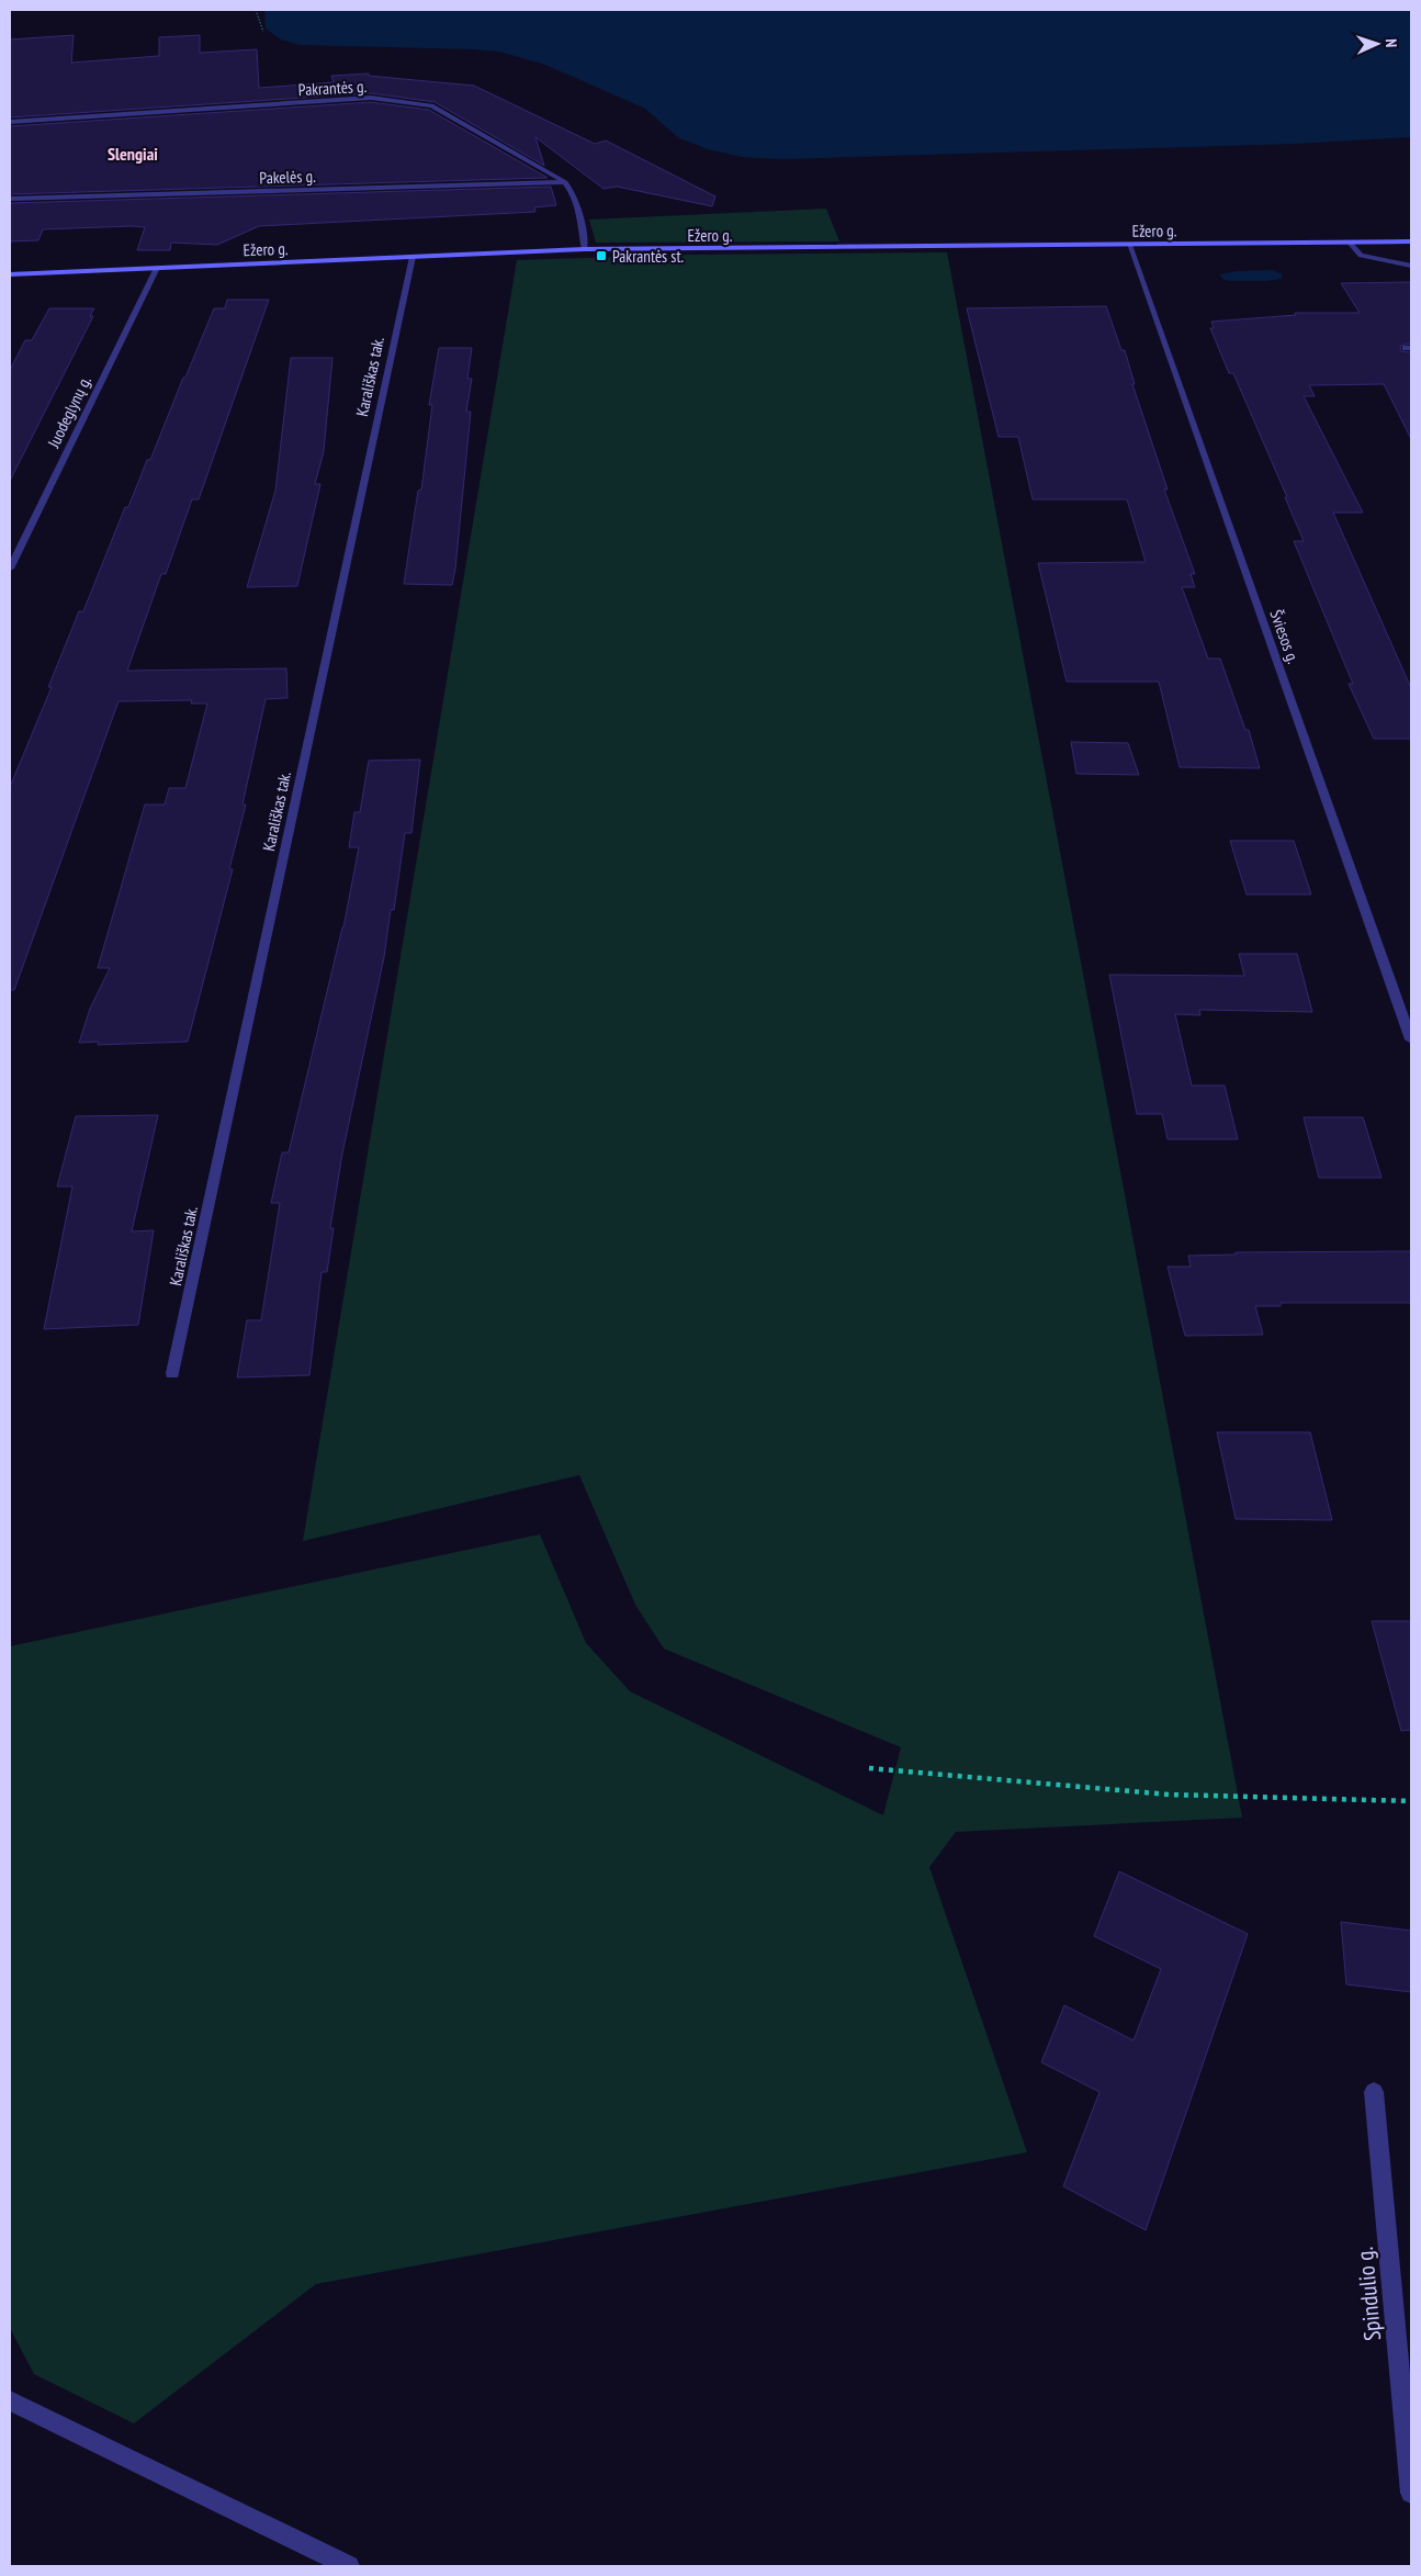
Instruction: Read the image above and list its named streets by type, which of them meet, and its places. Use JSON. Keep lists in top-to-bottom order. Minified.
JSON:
{"streets":{"main road":["Ežero g."],"street":["Pakrantės g.","Pakelės g.","Karališkas tak.","Juodeglynų g.","Šviesos g.","Spindulio g."]},"crossings":[["Pakrantės g.","Pakelės g."],["Pakrantės g.","Ežero g."],["Ežero g.","Karališkas tak."],["Ežero g.","Juodeglynų g."],["Ežero g.","Šviesos g."]],"districts":["Slengiai"],"places":{"transit":["Pakrantės st."]},"north":"right"}
